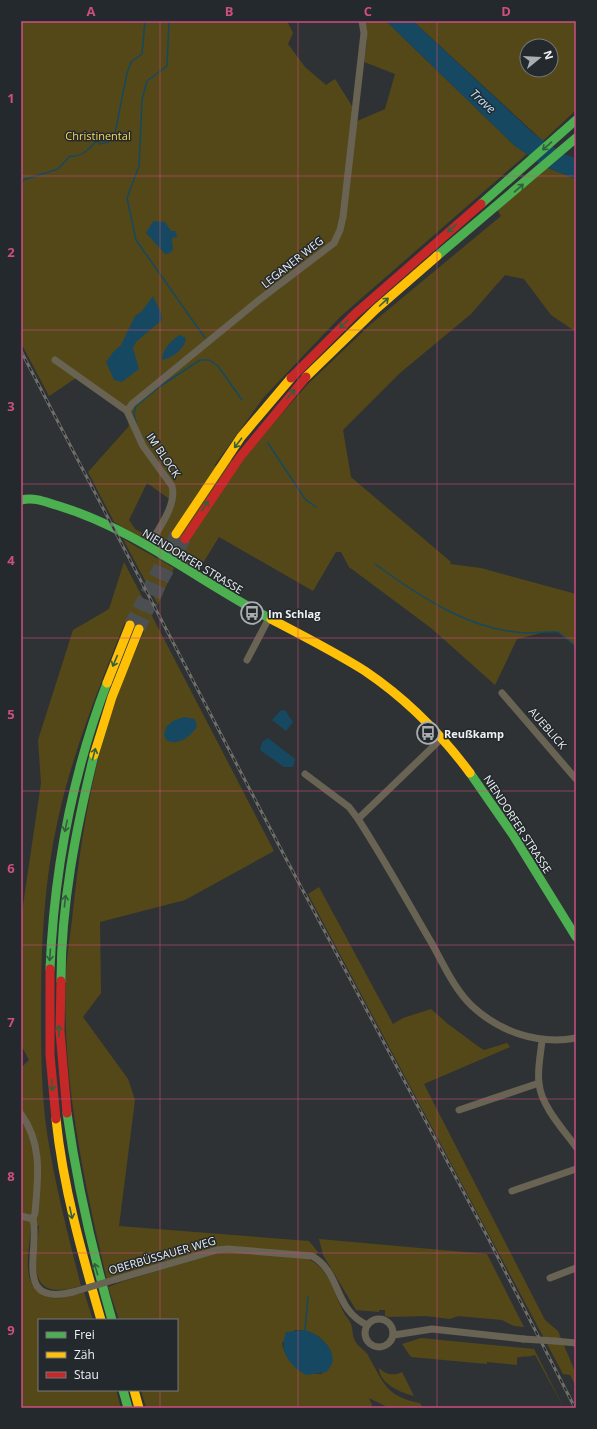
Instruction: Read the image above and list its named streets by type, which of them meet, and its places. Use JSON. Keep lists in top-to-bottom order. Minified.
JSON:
{"streets":{"main road":["NIENDORFER STRASSE"],"street":["LEGANER WEG","IM BLOCK","AUEBLICK","OBERBÜSSAUER WEG"]},"crossings":[["LEGANER WEG","IM BLOCK"],["IM BLOCK","NIENDORFER STRASSE"]],"water":["Trave"],"parks":["Christinental"],"places":{"bus stop":["Im Schlag","Reußkamp"]},"legend":["Frei","Zäh","Stau"],"north":"right","grid":{"columns":["A","B","C","D"],"rows":["1","2","3","4","5","6","7","8","9"]}}
